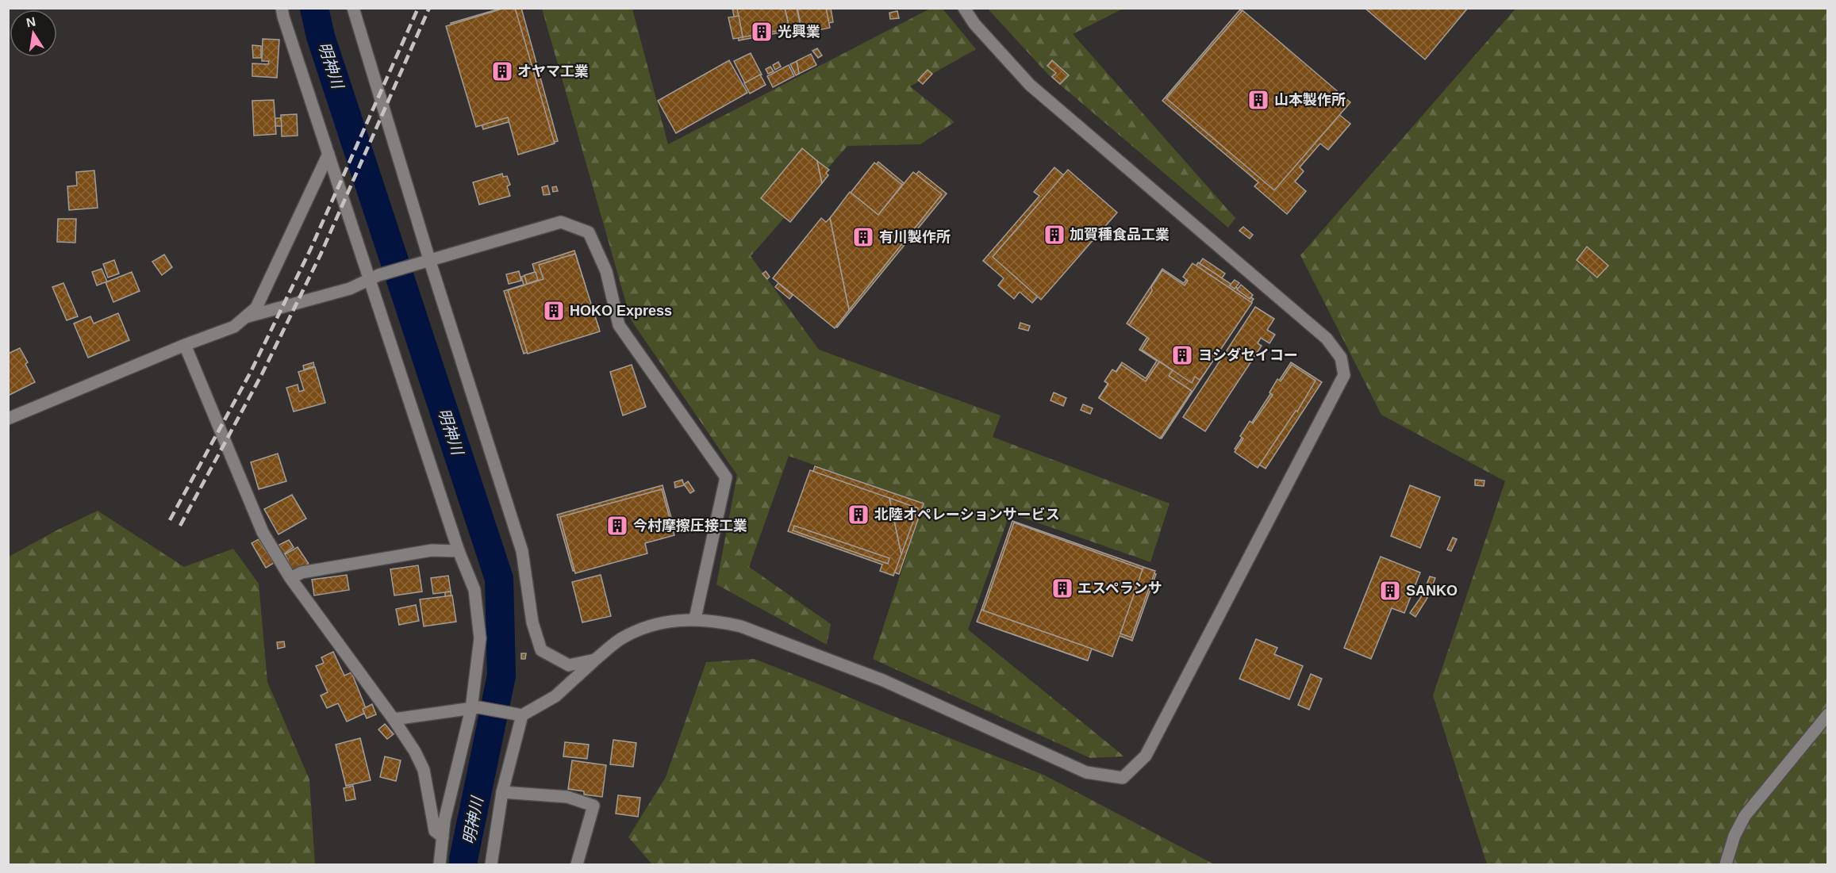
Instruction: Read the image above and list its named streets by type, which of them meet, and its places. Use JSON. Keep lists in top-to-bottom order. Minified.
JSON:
{"water":["明神川"],"places":{"building":["光興業","オヤマ工業","山本製作所","加賀種食品工業","有川製作所","HOKO Express","ヨシダセイコー","北陸オペレーションサービス","今村摩擦圧接工業","エスペランサ","SANKO"]},"north":"top"}
